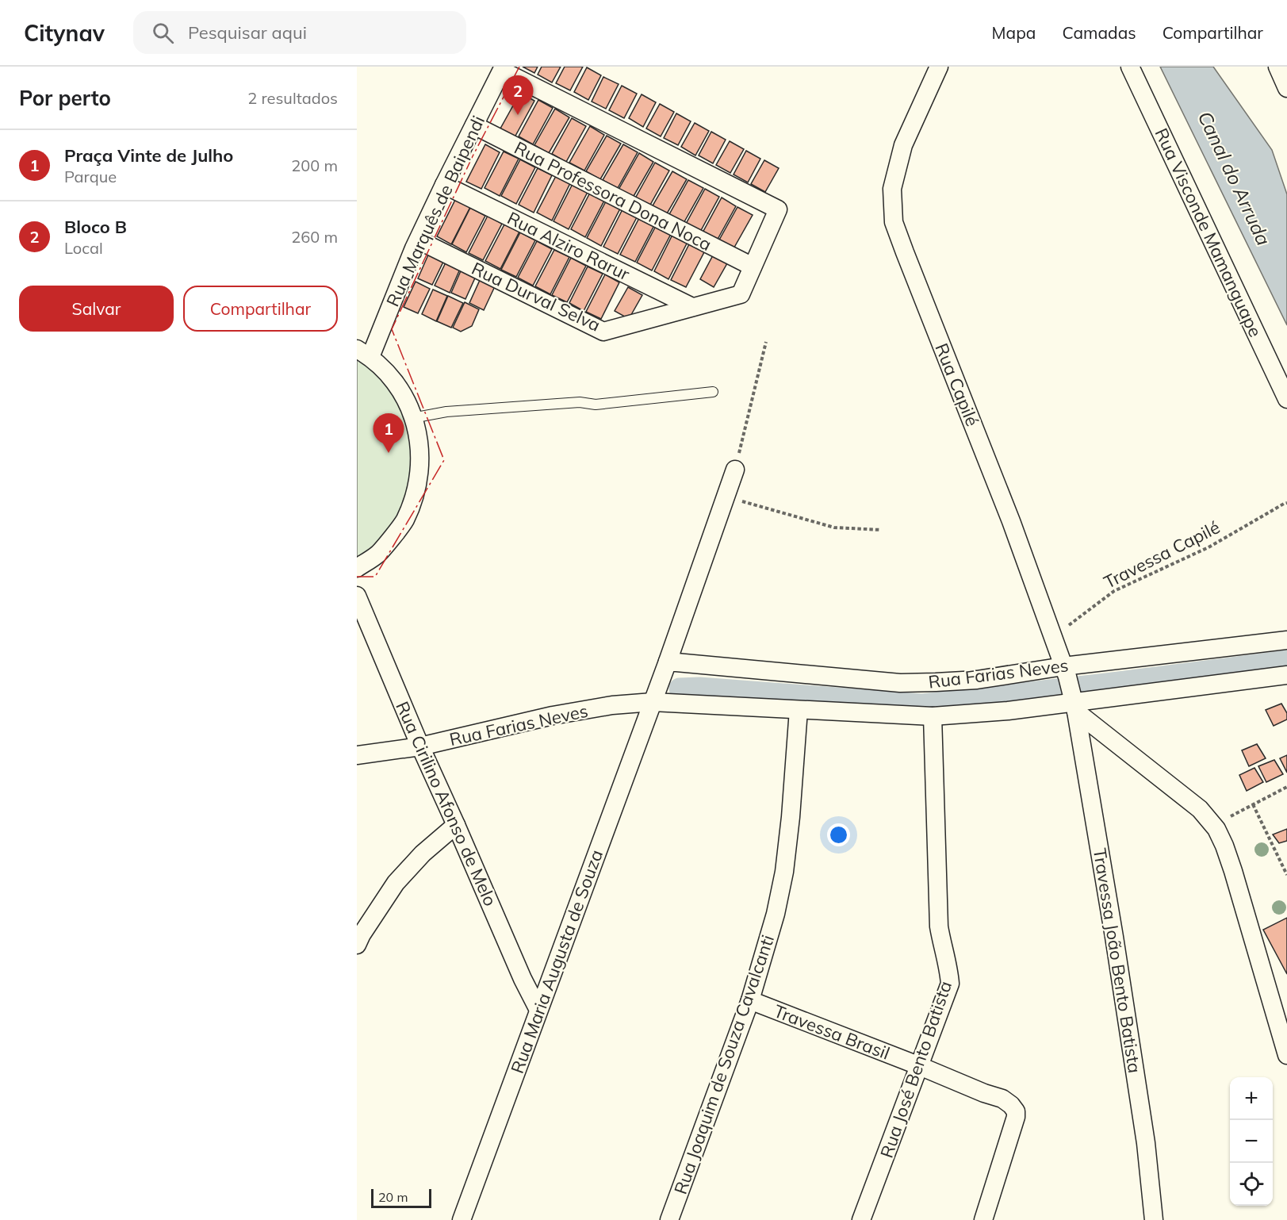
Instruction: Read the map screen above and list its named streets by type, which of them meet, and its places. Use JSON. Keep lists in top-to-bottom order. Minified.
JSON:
{"streets":{"street":["Rua Professora Dona Noca","Rua Marquês de Baipendi","Rua Visconde Mamanguape","Rua Alziro Rarur","Rua Durval Selva","Rua Capilé","Rua Farias Neves","Rua Cirilino Afonso de Melo","Travessa João Bento Batista","Rua Maria Augusta de Souza","Travessa Brasil","Rua Joaquim de Souza Cavalcanti","Rua José Bento Batista"],"path":["Travessa Capilé"]},"crossings":[["Rua Professora Dona Noca","Rua Marquês de Baipendi"],["Rua Professora Dona Noca","Rua Durval Selva"],["Rua Marquês de Baipendi","Rua Alziro Rarur"],["Rua Marquês de Baipendi","Rua Durval Selva"],["Rua Alziro Rarur","Rua Durval Selva"],["Rua Capilé","Travessa Capilé"],["Rua Capilé","Rua Farias Neves"],["Rua Capilé","Travessa João Bento Batista"],["Rua Farias Neves","Rua Cirilino Afonso de Melo"],["Rua Farias Neves","Travessa João Bento Batista"],["Rua Farias Neves","Rua Maria Augusta de Souza"],["Rua Farias Neves","Rua Joaquim de Souza Cavalcanti"],["Rua Farias Neves","Rua José Bento Batista"],["Rua Cirilino Afonso de Melo","Rua Maria Augusta de Souza"],["Travessa Brasil","Rua Joaquim de Souza Cavalcanti"],["Travessa Brasil","Rua José Bento Batista"]],"water":["Canal do Arruda"],"scale_bar":"20 m","page":{"header":"Citynav","search":"Pesquisar aqui","nav":["Mapa","Camadas","Compartilhar"],"heading":["Por perto","2 resultados"],"pins":["2","1"],"list":[{"mark":"1","name":"Praça Vinte de Julho","note":"Parque","value":"200 m"},{"mark":"2","name":"Bloco B","note":"Local","value":"260 m"}],"buttons":["Salvar","Compartilhar"],"map_buttons":["+","−"],"scale":"20 m"}}
